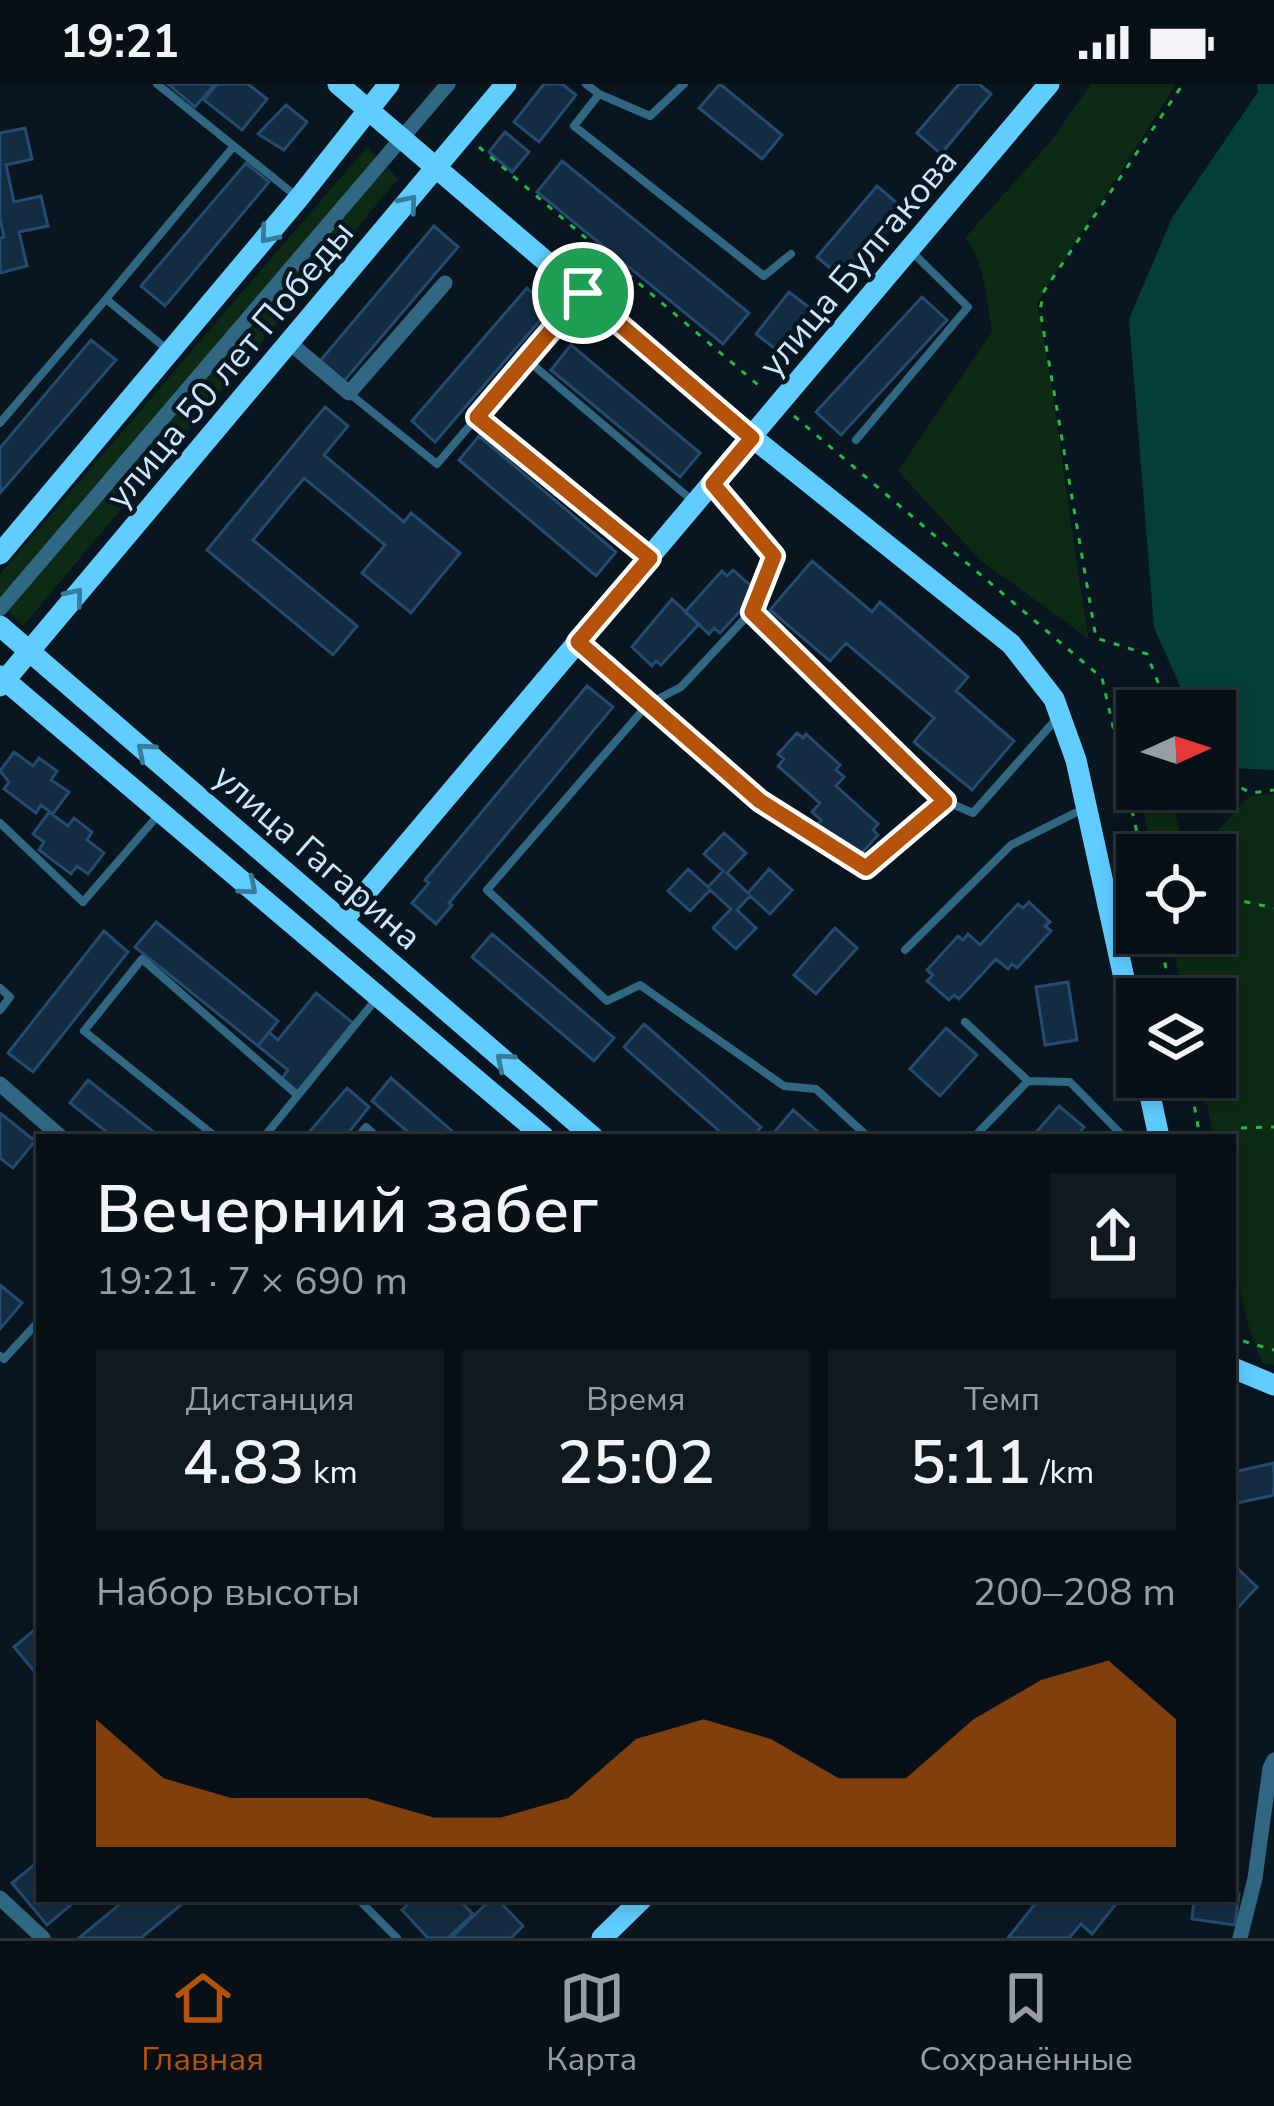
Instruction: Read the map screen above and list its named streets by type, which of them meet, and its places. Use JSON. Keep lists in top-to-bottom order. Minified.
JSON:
{"streets":{"street":["улица Булгакова","улица 50 лет Победы","улица Гагарина"]},"crossings":[["улица Булгакова","улица Гагарина"],["улица 50 лет Победы","улица Гагарина"]],"north":"right","page":{"status":"19:21","heading":["Вечерний забег","19:21 · 7 × 690 m"],"stats":[["Дистанция","4.83 km"],["Время","25:02"],["Темп","5:11 /km"]],"chart":["Набор высоты","200–208 m"],"tabs":["Главная","Карта","Сохранённые"]}}
